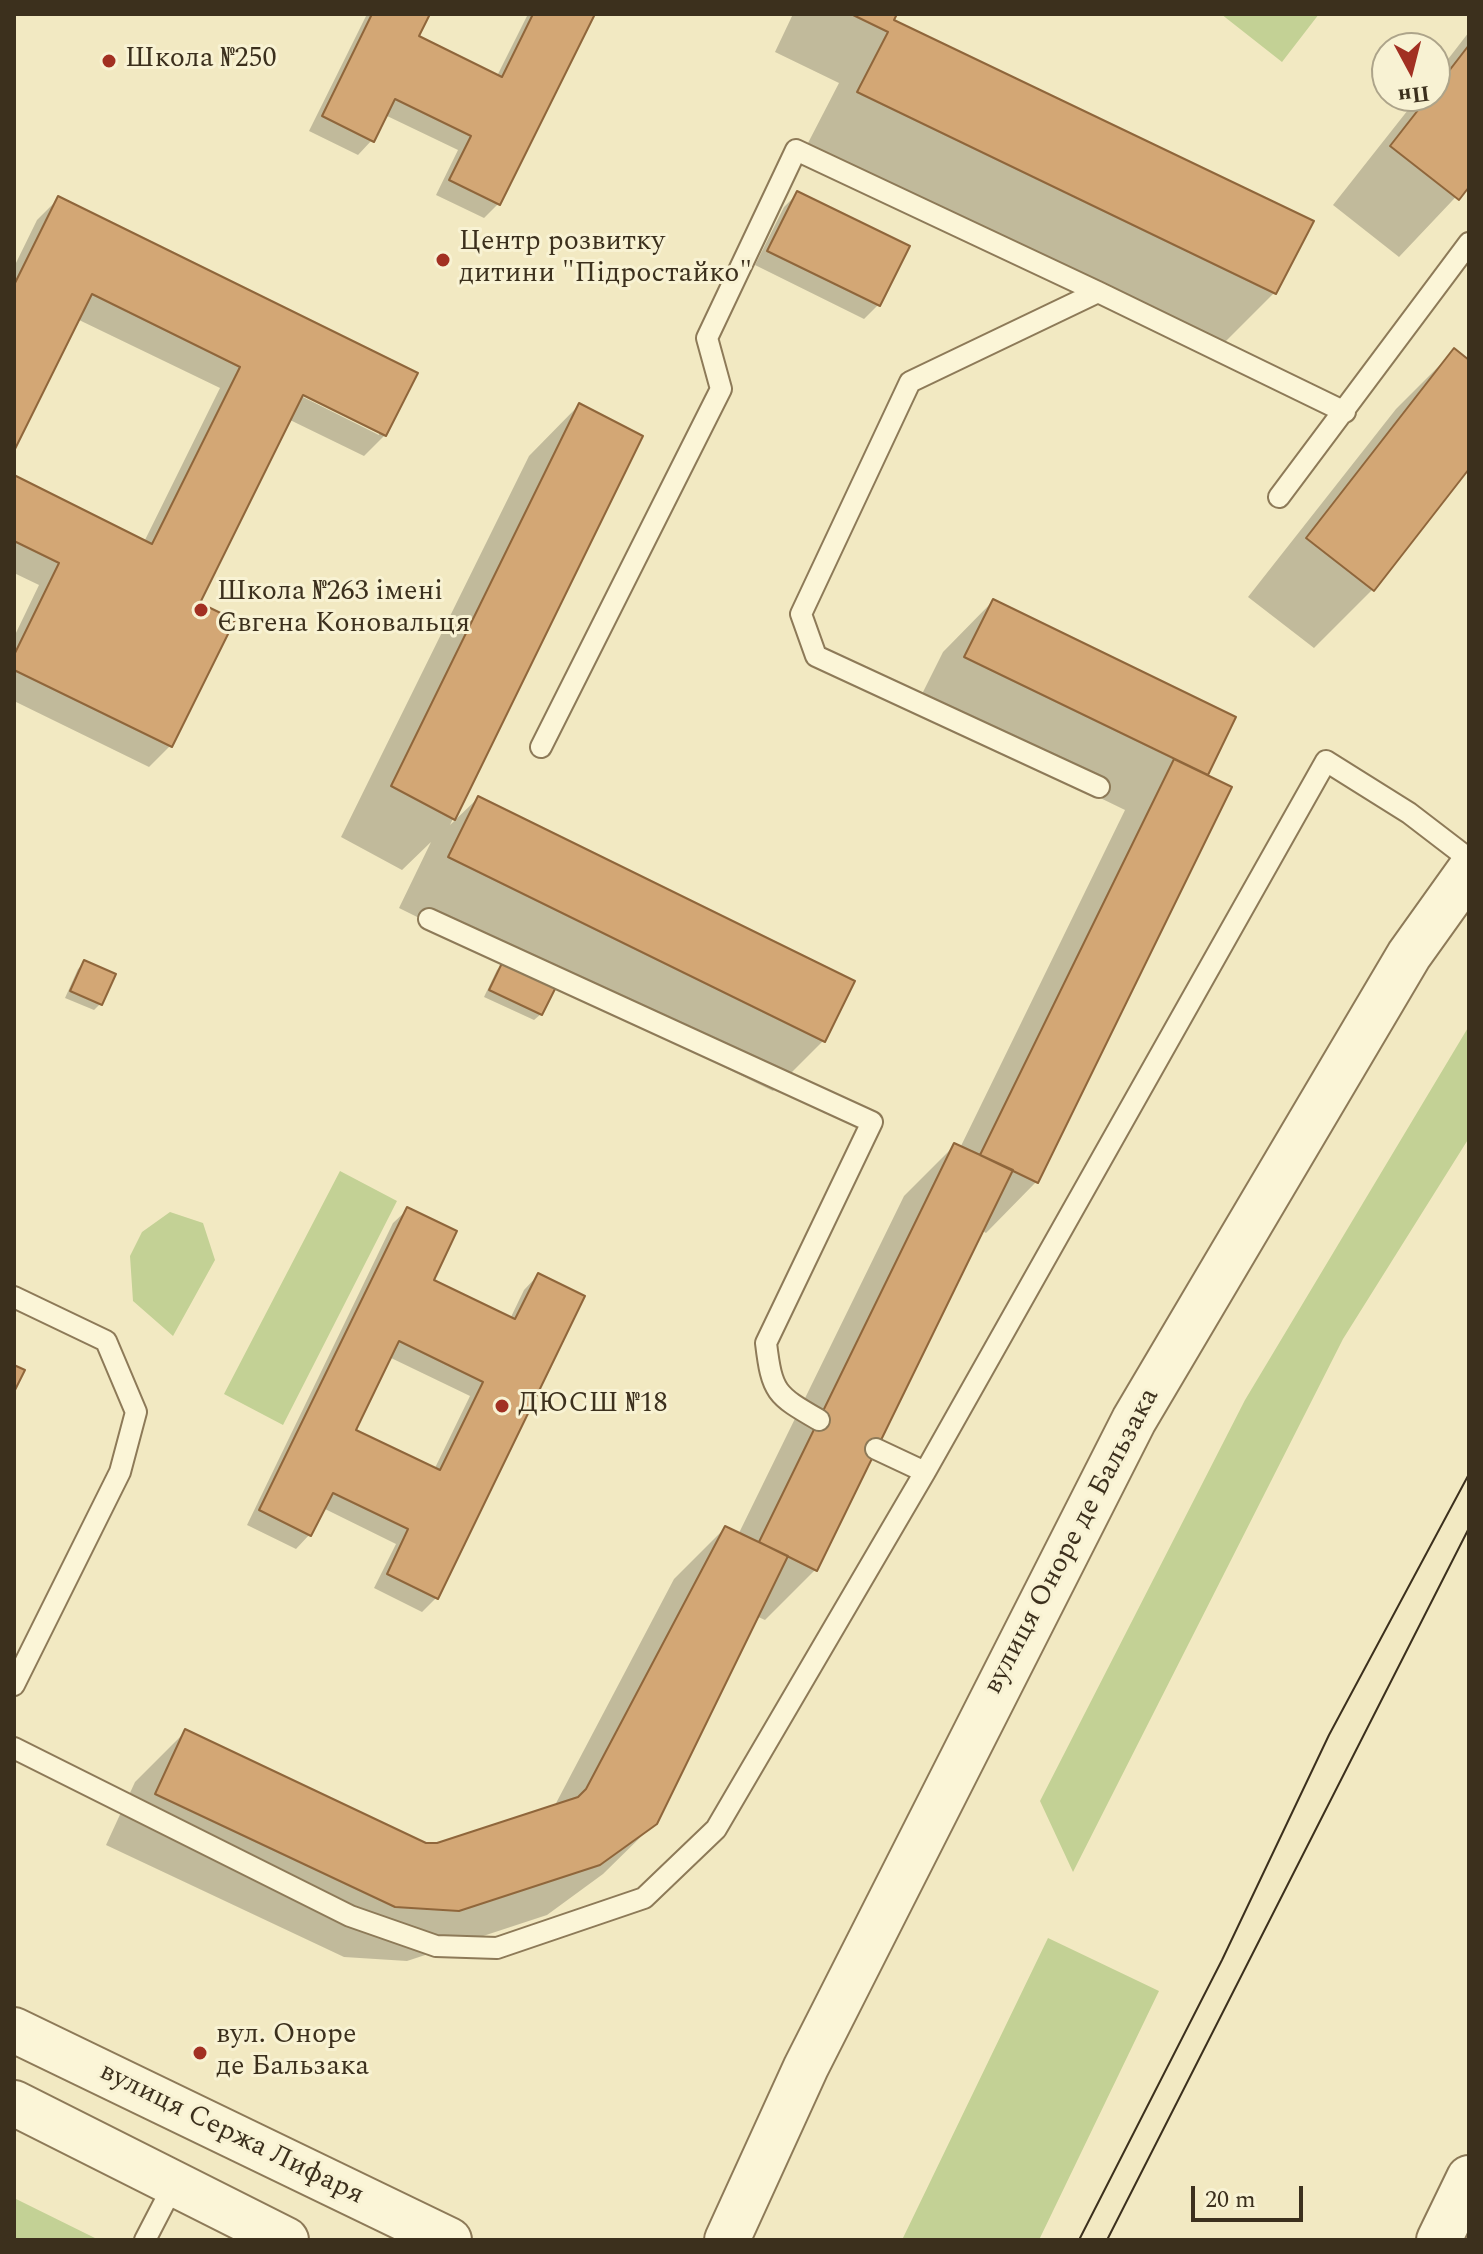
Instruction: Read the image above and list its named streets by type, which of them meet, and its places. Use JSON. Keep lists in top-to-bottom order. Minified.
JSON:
{"streets":{"street":["вулиця Оноре де Бальзака","вулиця Сержа Лифаря"]},"places":["Школа №250","Центр розвитку дитини \"Підростайко\"","Школа №263 імені Євгена Коновальця","ДЮСШ №18","вул. Оноре де Бальзака"],"scale_bar":"20 m","north":"bottom"}
